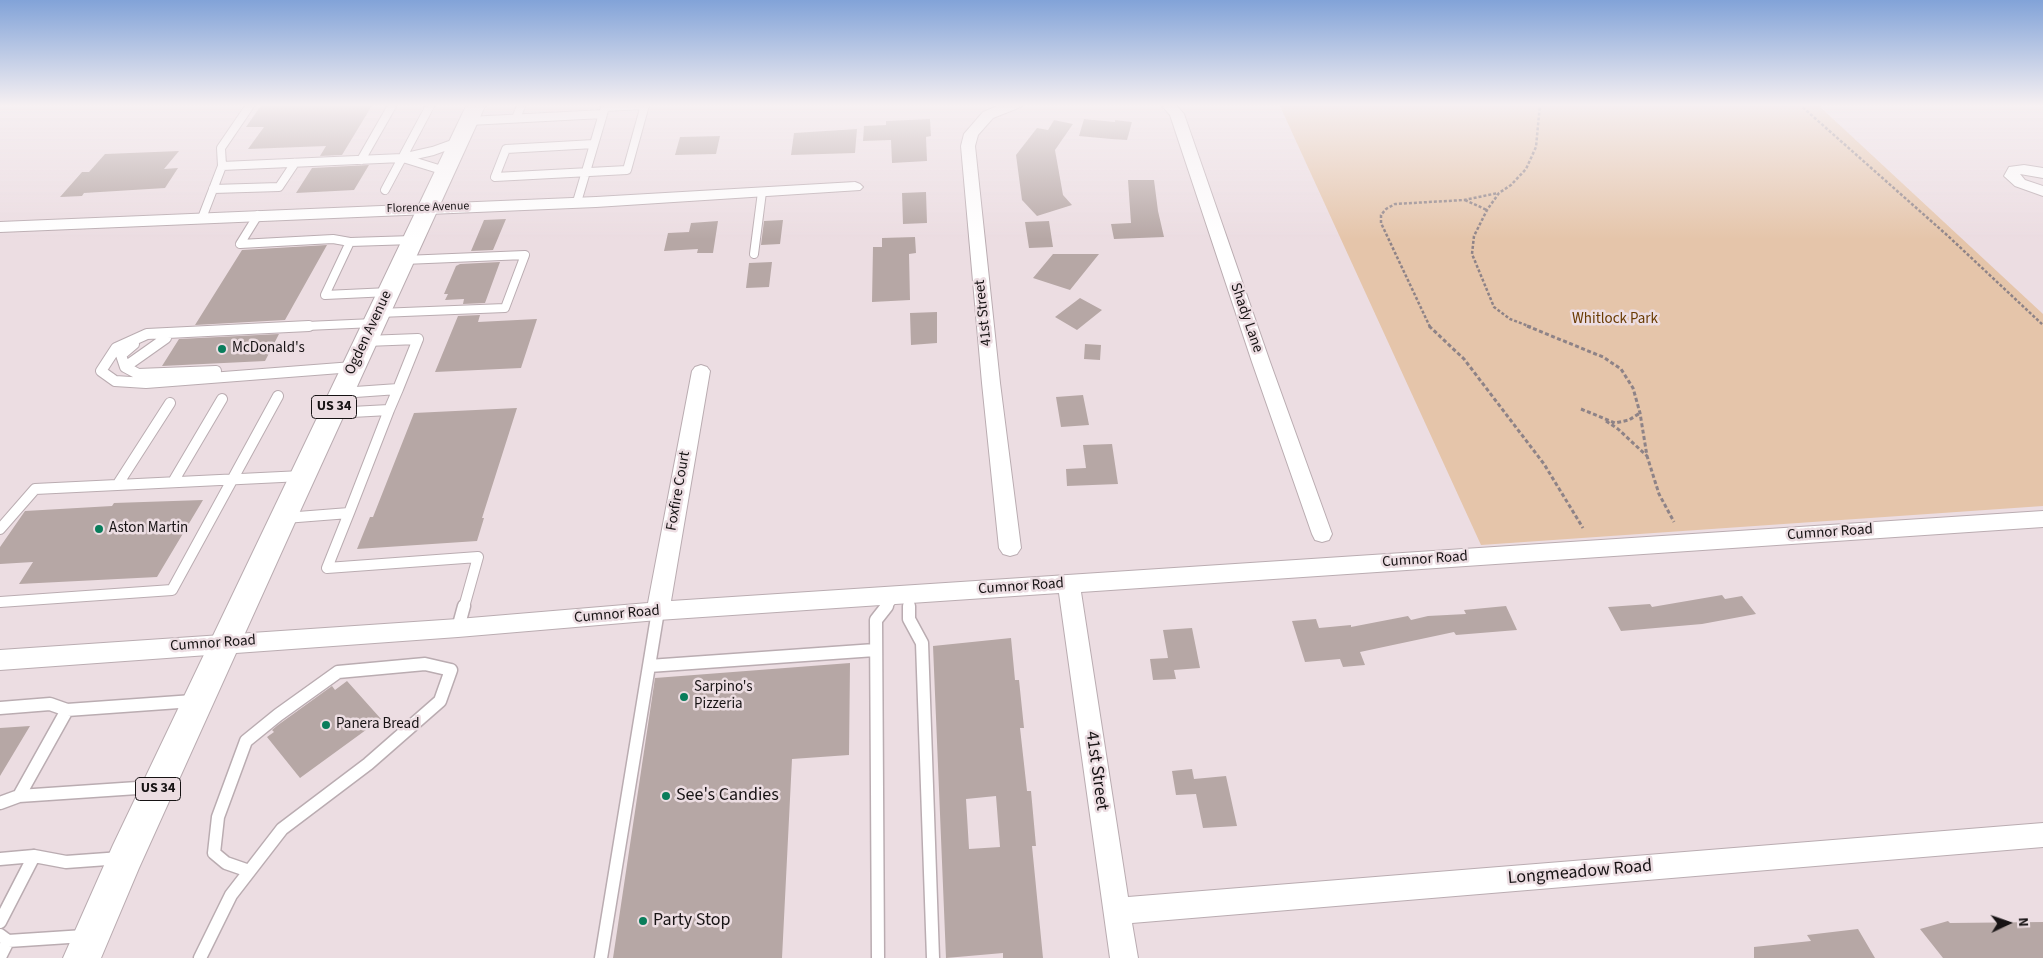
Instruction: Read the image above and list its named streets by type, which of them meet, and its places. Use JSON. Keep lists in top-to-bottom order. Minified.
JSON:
{"streets":{"main road":["Ogden Avenue","US 34"],"street":["Florence Avenue","41st Street","Shady Lane","Foxfire Court","Cumnor Road","Longmeadow Road"]},"crossings":[["Florence Avenue","Ogden Avenue"],["41st Street","Cumnor Road"],["41st Street","Longmeadow Road"],["Ogden Avenue","US 34"],["Ogden Avenue","Cumnor Road"],["US 34","Cumnor Road"],["Foxfire Court","Cumnor Road"]],"parks":["Whitlock Park"],"places":["McDonald's","Aston Martin","Sarpino's Pizzeria","Panera Bread","See's Candies","Party Stop"],"north":"right"}
